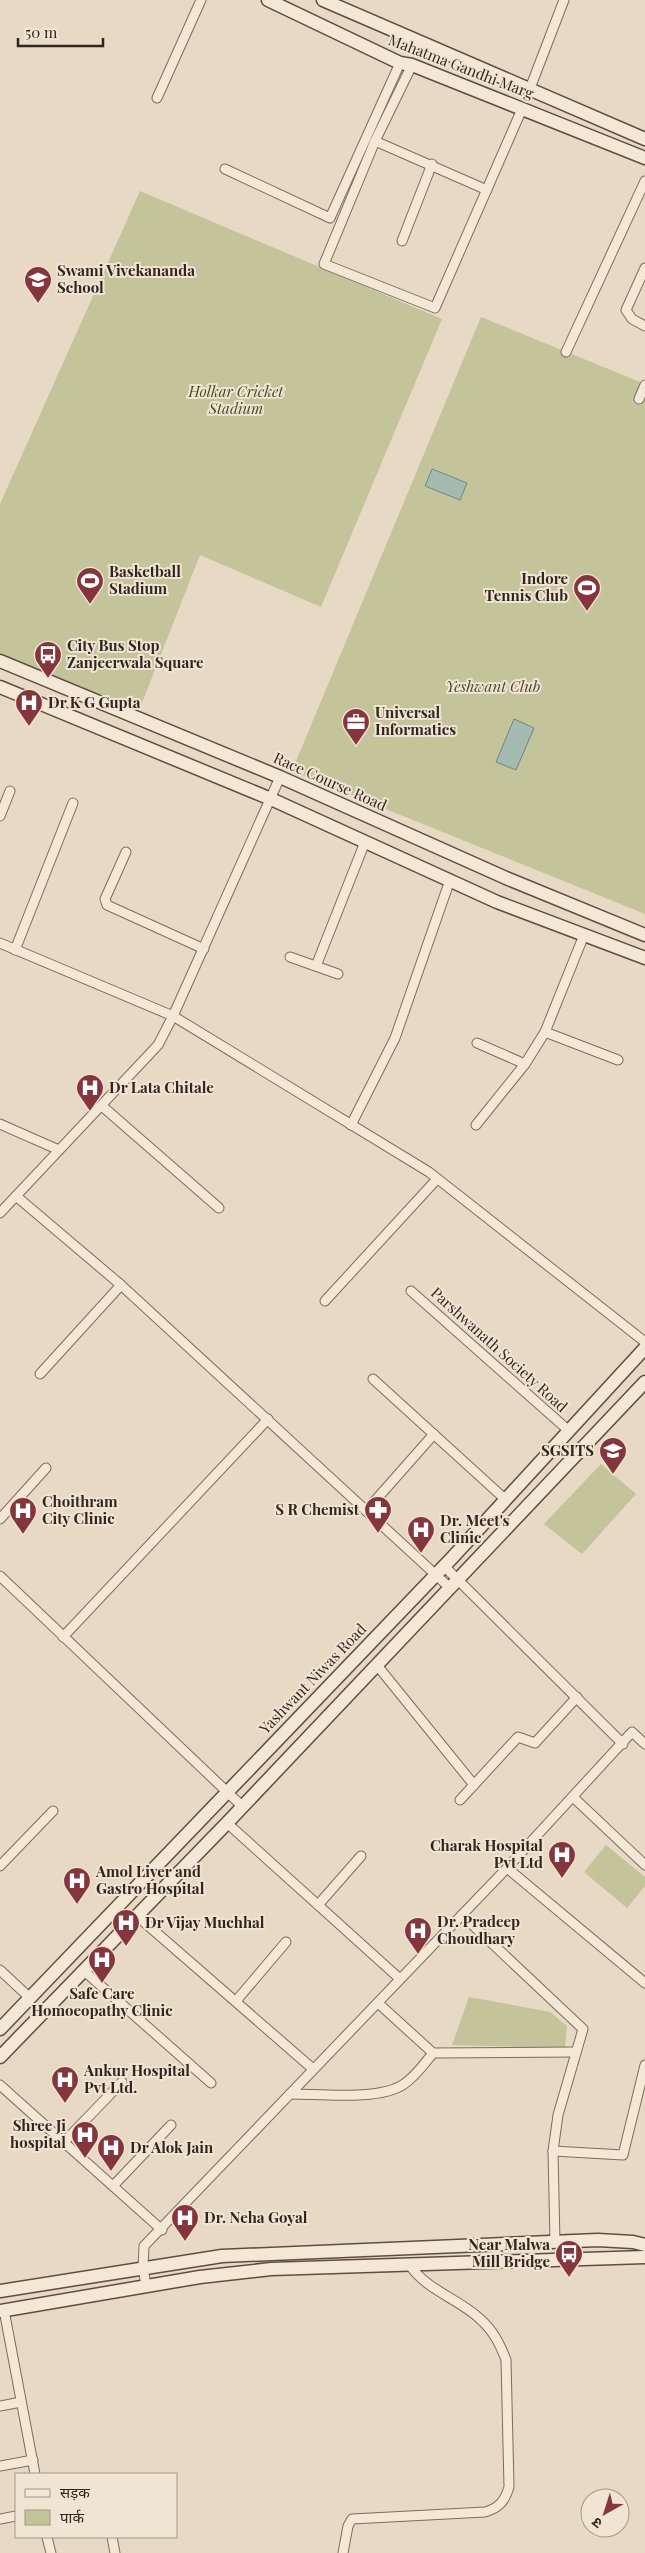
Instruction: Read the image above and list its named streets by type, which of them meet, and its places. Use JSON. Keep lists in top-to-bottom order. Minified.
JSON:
{"streets":{"main road":["Mahatma Gandhi Marg","Race Course Road","Yashwant Niwas Road"],"street":["Parshwanath Society Road"]},"crossings":[["Parshwanath Society Road","Yashwant Niwas Road"]],"parks":["Holkar Cricket Stadium","Yeshwant Club"],"places":{"school or university":["Swami Vivekananda School","SGSITS"],"sports":["Basketball Stadium","Indore Tennis Club"],"bus stop":["City Bus Stop Zanjeerwala Square","Near Malwa Mill Bridge"],"hospital":["Dr K G Gupta","Dr Lata Chitale","Choithram City Clinic","Dr. Meet's Clinic","Charak Hospital Pvt Ltd","Amol Liver and Gastro Hospital","Dr Vijay Muchhal","Dr. Pradeep Choudhary","Safe Care Homoeopathy Clinic","Ankur Hospital Pvt Ltd.","Shree Ji hospital","Dr Alok Jain","Dr. Neha Goyal"],"office":["Universal Informatics"],"pharmacy":["S R Chemist"]},"legend":["सड़क","पार्क"],"scale_bar":"50 m","north":"bottom left"}
